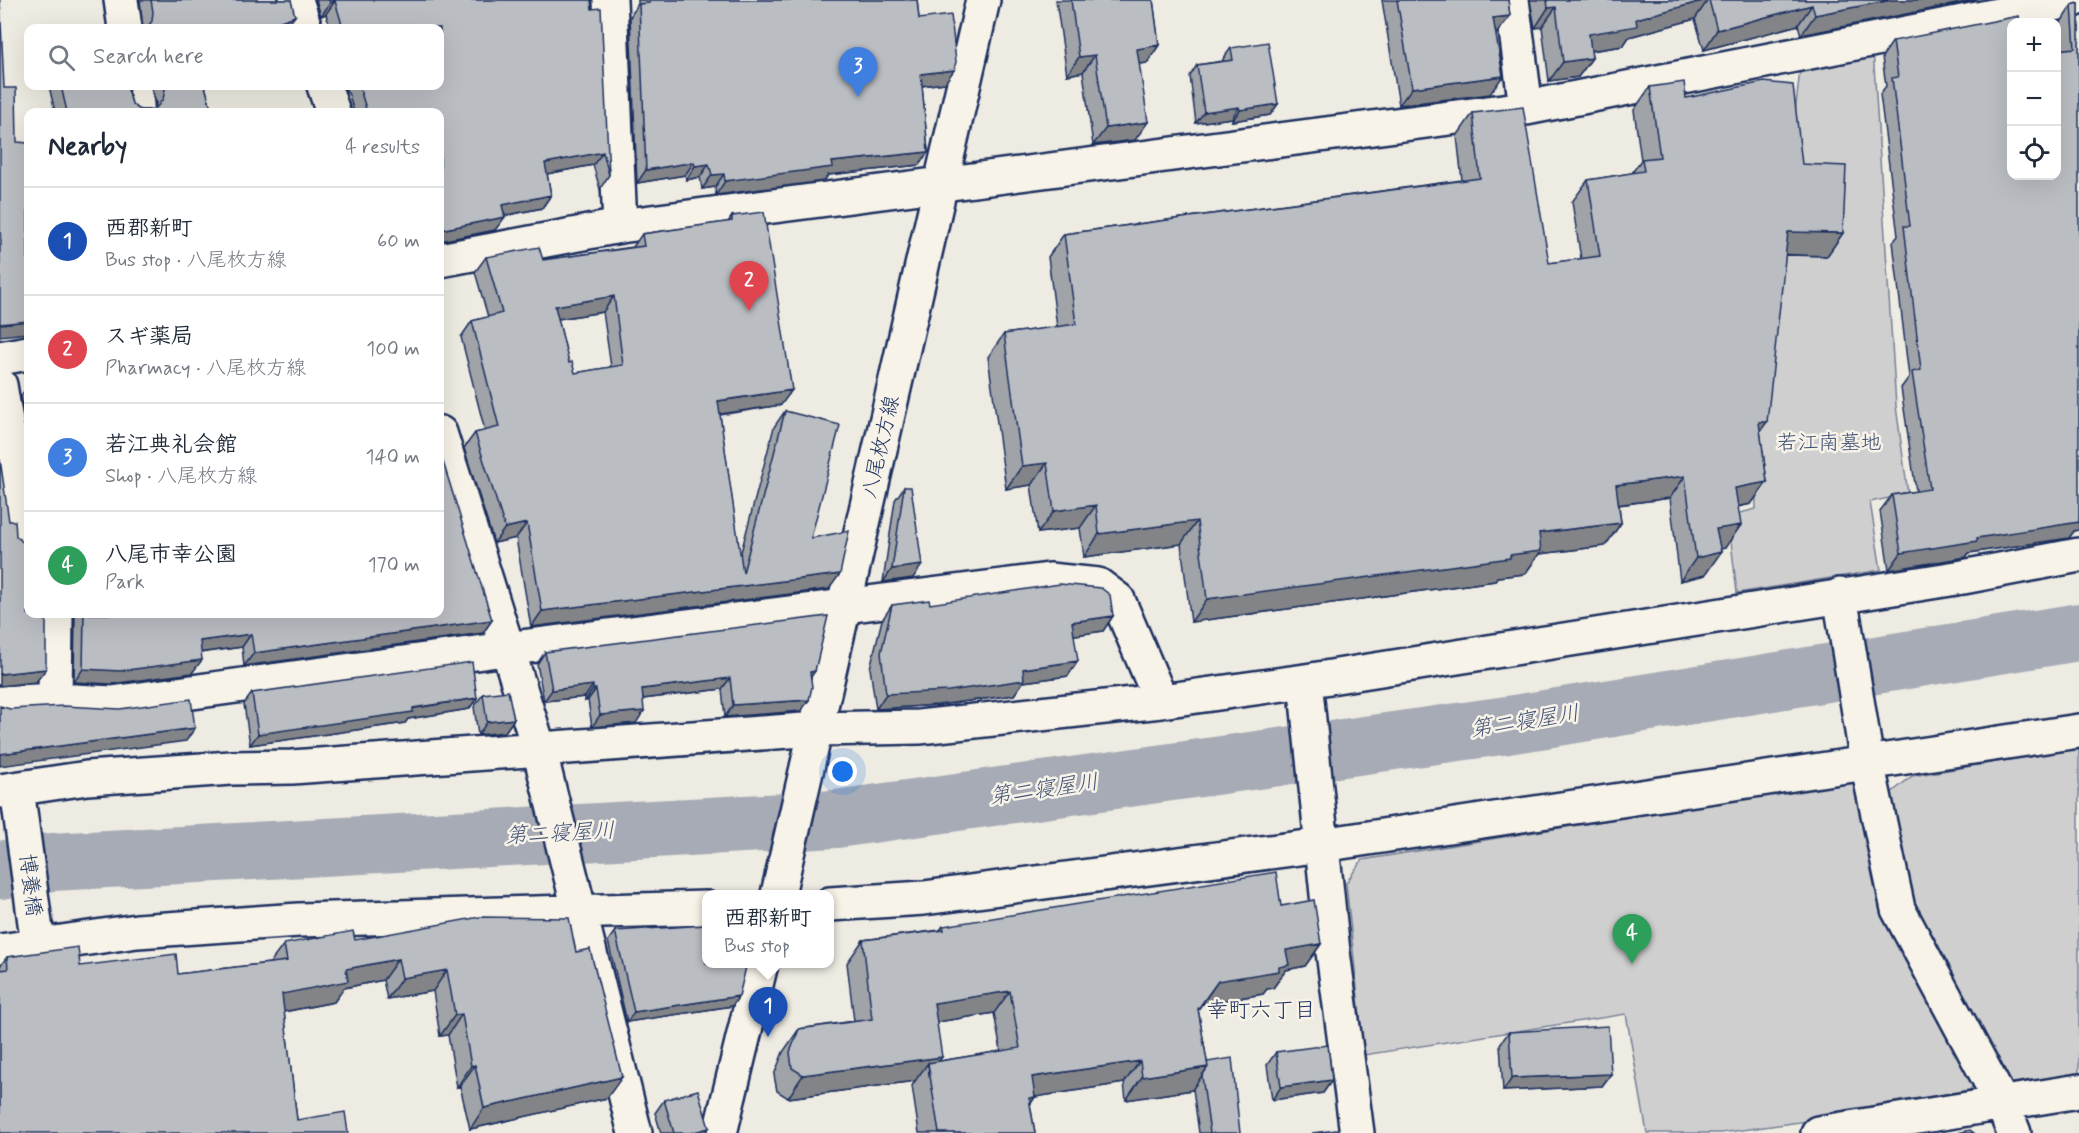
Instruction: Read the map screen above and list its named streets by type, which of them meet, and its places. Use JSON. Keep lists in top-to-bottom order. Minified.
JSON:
{"streets":{"street":["八尾枚方線","博養橋"]},"districts":["幸町六丁目"],"water":["第二寝屋川"],"parks":["若江南墓地"],"page":{"map_buttons":["+","−"],"search":"Search here","pins":["3","2","4","1"],"heading":["Nearby","4 results"],"list":[{"mark":"1","name":"西郡新町","note":"Bus stop · 八尾枚方線","value":"60 m"},{"mark":"2","name":"スギ薬局","note":"Pharmacy · 八尾枚方線","value":"100 m"},{"mark":"3","name":"若江典礼会館","note":"Shop · 八尾枚方線","value":"140 m"},{"mark":"4","name":"八尾市幸公園","note":"Park","value":"170 m"}],"popup":["西郡新町","Bus stop"]}}
